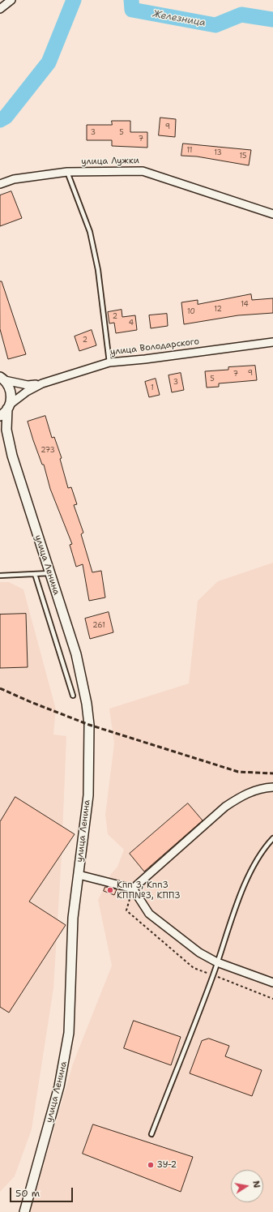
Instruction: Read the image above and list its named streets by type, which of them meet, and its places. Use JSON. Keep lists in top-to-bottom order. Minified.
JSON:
{"streets":{"street":["улица Лужки","улица Володарского","улица Ленина"]},"water":["Железница"],"places":["Кпп 3, Кпп3 КПП№3, КПП3","ЗУ-2"],"house_numbers":["9","3","5","7","11","13","15","14","12","10","2","4","2","9","7","5","3","1","273","261"],"scale_bar":"50 m","north":"right"}
